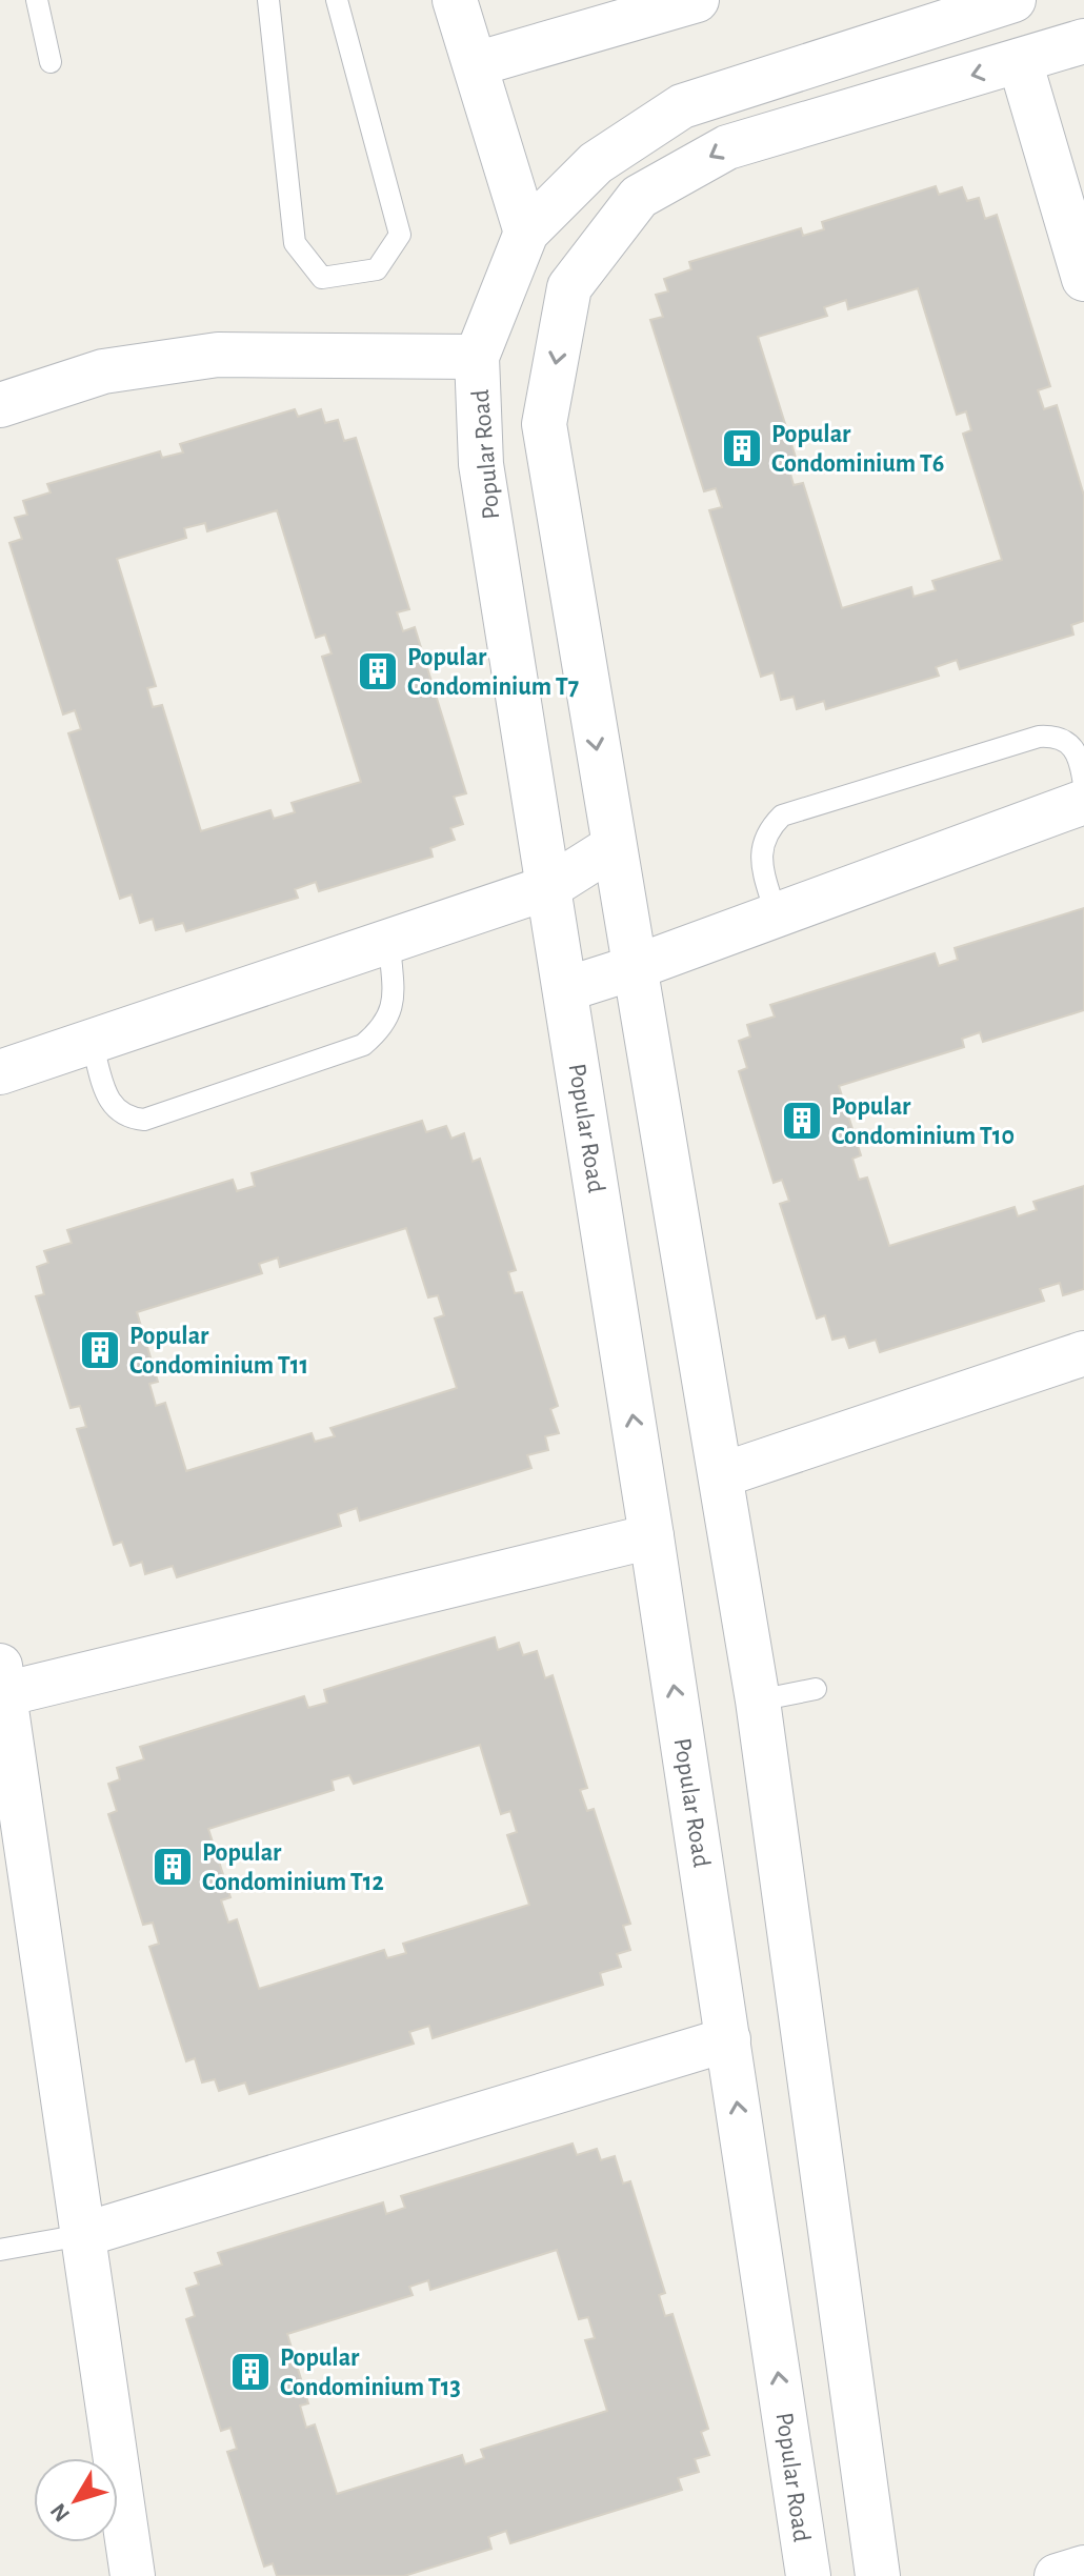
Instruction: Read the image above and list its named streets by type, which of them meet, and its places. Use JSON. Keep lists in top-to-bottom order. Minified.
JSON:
{"streets":{"street":["Popular Road"]},"places":{"building":["Popular Condominium T6","Popular Condominium T7","Popular Condominium T10","Popular Condominium T11","Popular Condominium T12","Popular Condominium T13"]},"north":"bottom left"}
